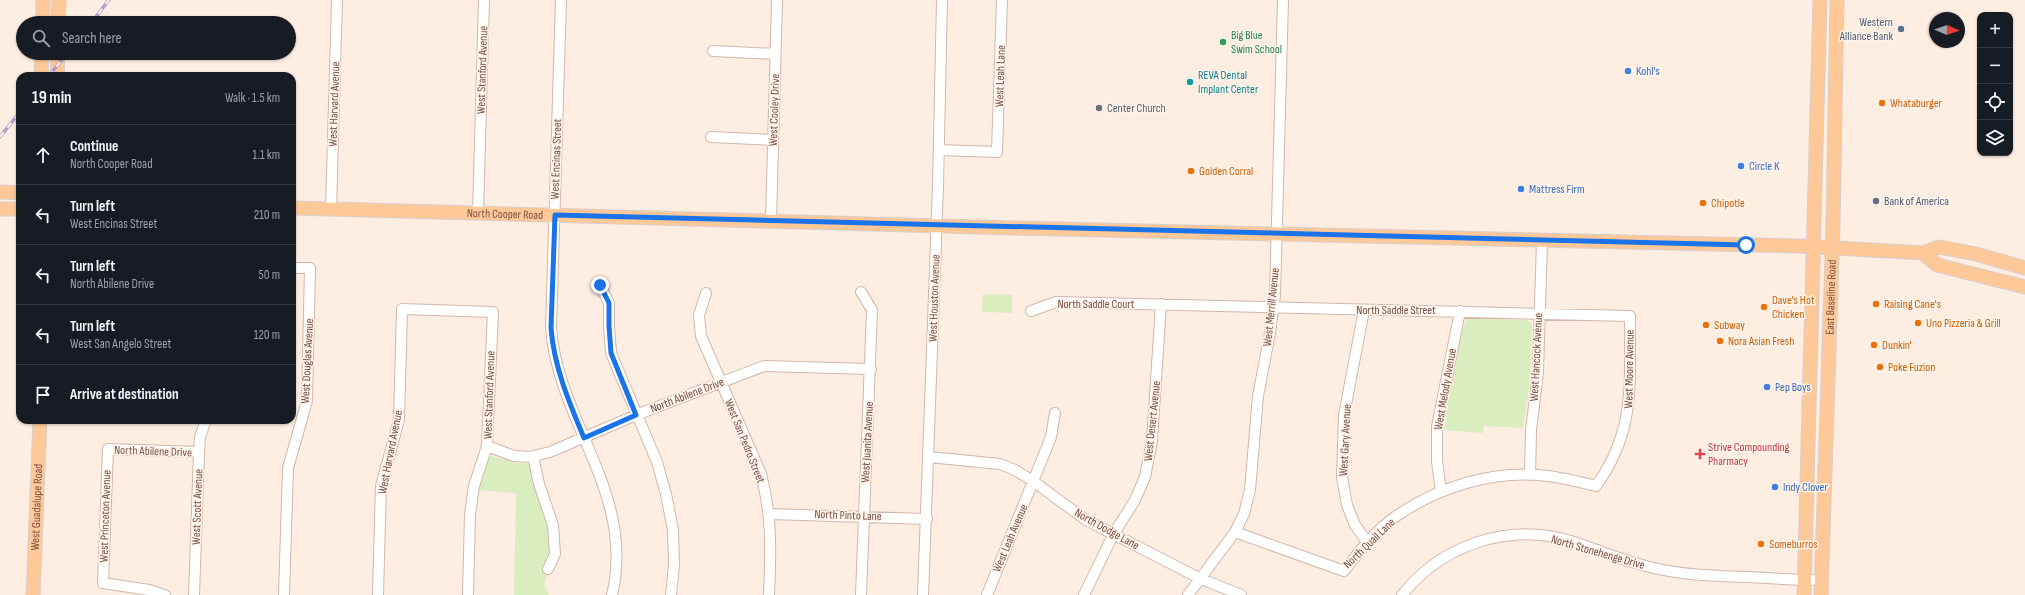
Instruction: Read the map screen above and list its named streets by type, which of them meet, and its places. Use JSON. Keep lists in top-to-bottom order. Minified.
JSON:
{"streets":{"main road":["North Cooper Road","East Baseline Road","West Guadalupe Road"],"street":["West Stanford Avenue","West Leah Lane","West Harvard Avenue","West Cooley Drive","West Encinas Street","West Houston Avenue","North Saddle Court","West Merrill Avenue","North Saddle Street","West Hancock Avenue","West Douglas Avenue","West Moore Avenue","West Melody Avenue","North Abilene Drive","West Desert Avenue","West Gary Avenue","West San Pedro Street","West Juanita Avenue","West Scott Avenue","North Pinto Lane","West Princeton Avenue","North Dodge Lane","West Leah Avenue","North Quail Lane","North Stonehenge Drive"]},"crossings":[["West Stanford Avenue","West Harvard Avenue"],["West Stanford Avenue","North Cooper Road"],["West Stanford Avenue","North Abilene Drive"],["West Leah Lane","West Houston Avenue"],["West Harvard Avenue","North Cooper Road"],["West Cooley Drive","North Cooper Road"],["West Encinas Street","North Cooper Road"],["West Encinas Street","North Abilene Drive"],["North Cooper Road","West Houston Avenue"],["North Cooper Road","East Baseline Road"],["North Cooper Road","West Merrill Avenue"],["North Cooper Road","West Hancock Avenue"],["West Houston Avenue","North Pinto Lane"],["West Houston Avenue","North Dodge Lane"],["East Baseline Road","North Stonehenge Drive"],["North Saddle Court","North Saddle Street"],["North Saddle Court","West Desert Avenue"],["West Merrill Avenue","North Saddle Street"],["West Merrill Avenue","North Dodge Lane"],["West Merrill Avenue","North Quail Lane"],["North Saddle Street","West Hancock Avenue"],["North Saddle Street","West Moore Avenue"],["North Saddle Street","West Melody Avenue"],["North Saddle Street","West Desert Avenue"],["North Saddle Street","West Gary Avenue"],["West Hancock Avenue","North Quail Lane"],["West Moore Avenue","North Quail Lane"],["West Melody Avenue","North Quail Lane"],["North Abilene Drive","West San Pedro Street"],["North Abilene Drive","West Juanita Avenue"],["North Abilene Drive","West Scott Avenue"],["North Abilene Drive","West Princeton Avenue"],["West Desert Avenue","North Dodge Lane"],["West Gary Avenue","North Quail Lane"],["West San Pedro Street","North Pinto Lane"],["West Juanita Avenue","North Pinto Lane"],["North Dodge Lane","West Leah Avenue"]],"places":{"other":["Western Alliance Bank","Big Blue Swim School","Kohl's","REVA Dental Implant Center","Whataburger","Center Church","Circle K","Golden Corral","Mattress Firm","Bank of America","Chipotle","Raising Cane's","Dave's Hot Chicken","Uno Pizzeria & Grill","Subway","Nora Asian Fresh","Dunkin'","Poke Fuzion","Pep Boys","Indy Clover","Someburros"],"health":["Strive Compounding Pharmacy"]},"north":"right","page":{"map_buttons":["+","−"],"search":"Search here","heading":["19 min","Walk · 1.5 km"],"list":[["Continue","North Cooper Road","1.1 km"],["Turn left","West Encinas Street","210 m"],["Turn left","North Abilene Drive","50 m"],["Turn left","West San Angelo Street","120 m"],"Arrive at destination"]}}
